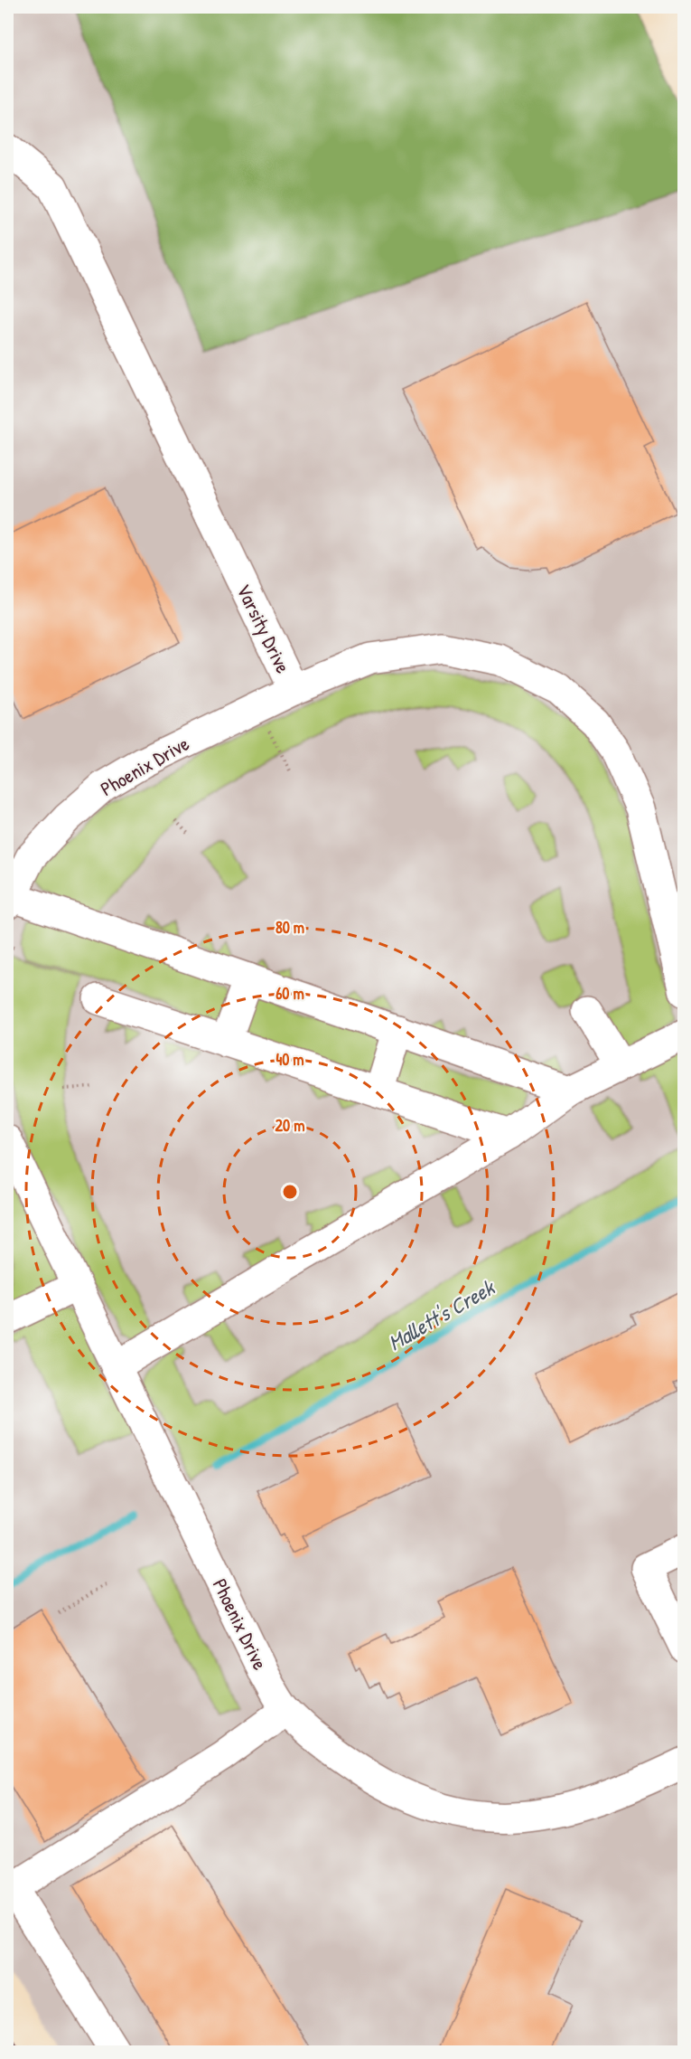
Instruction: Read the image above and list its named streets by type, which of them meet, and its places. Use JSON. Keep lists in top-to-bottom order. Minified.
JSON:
{"streets":{"street":["Varsity Drive","Phoenix Drive"]},"crossings":[["Varsity Drive","Phoenix Drive"]],"water":["Mallett's Creek"],"rings":["80 m","60 m","40 m","20 m"]}
